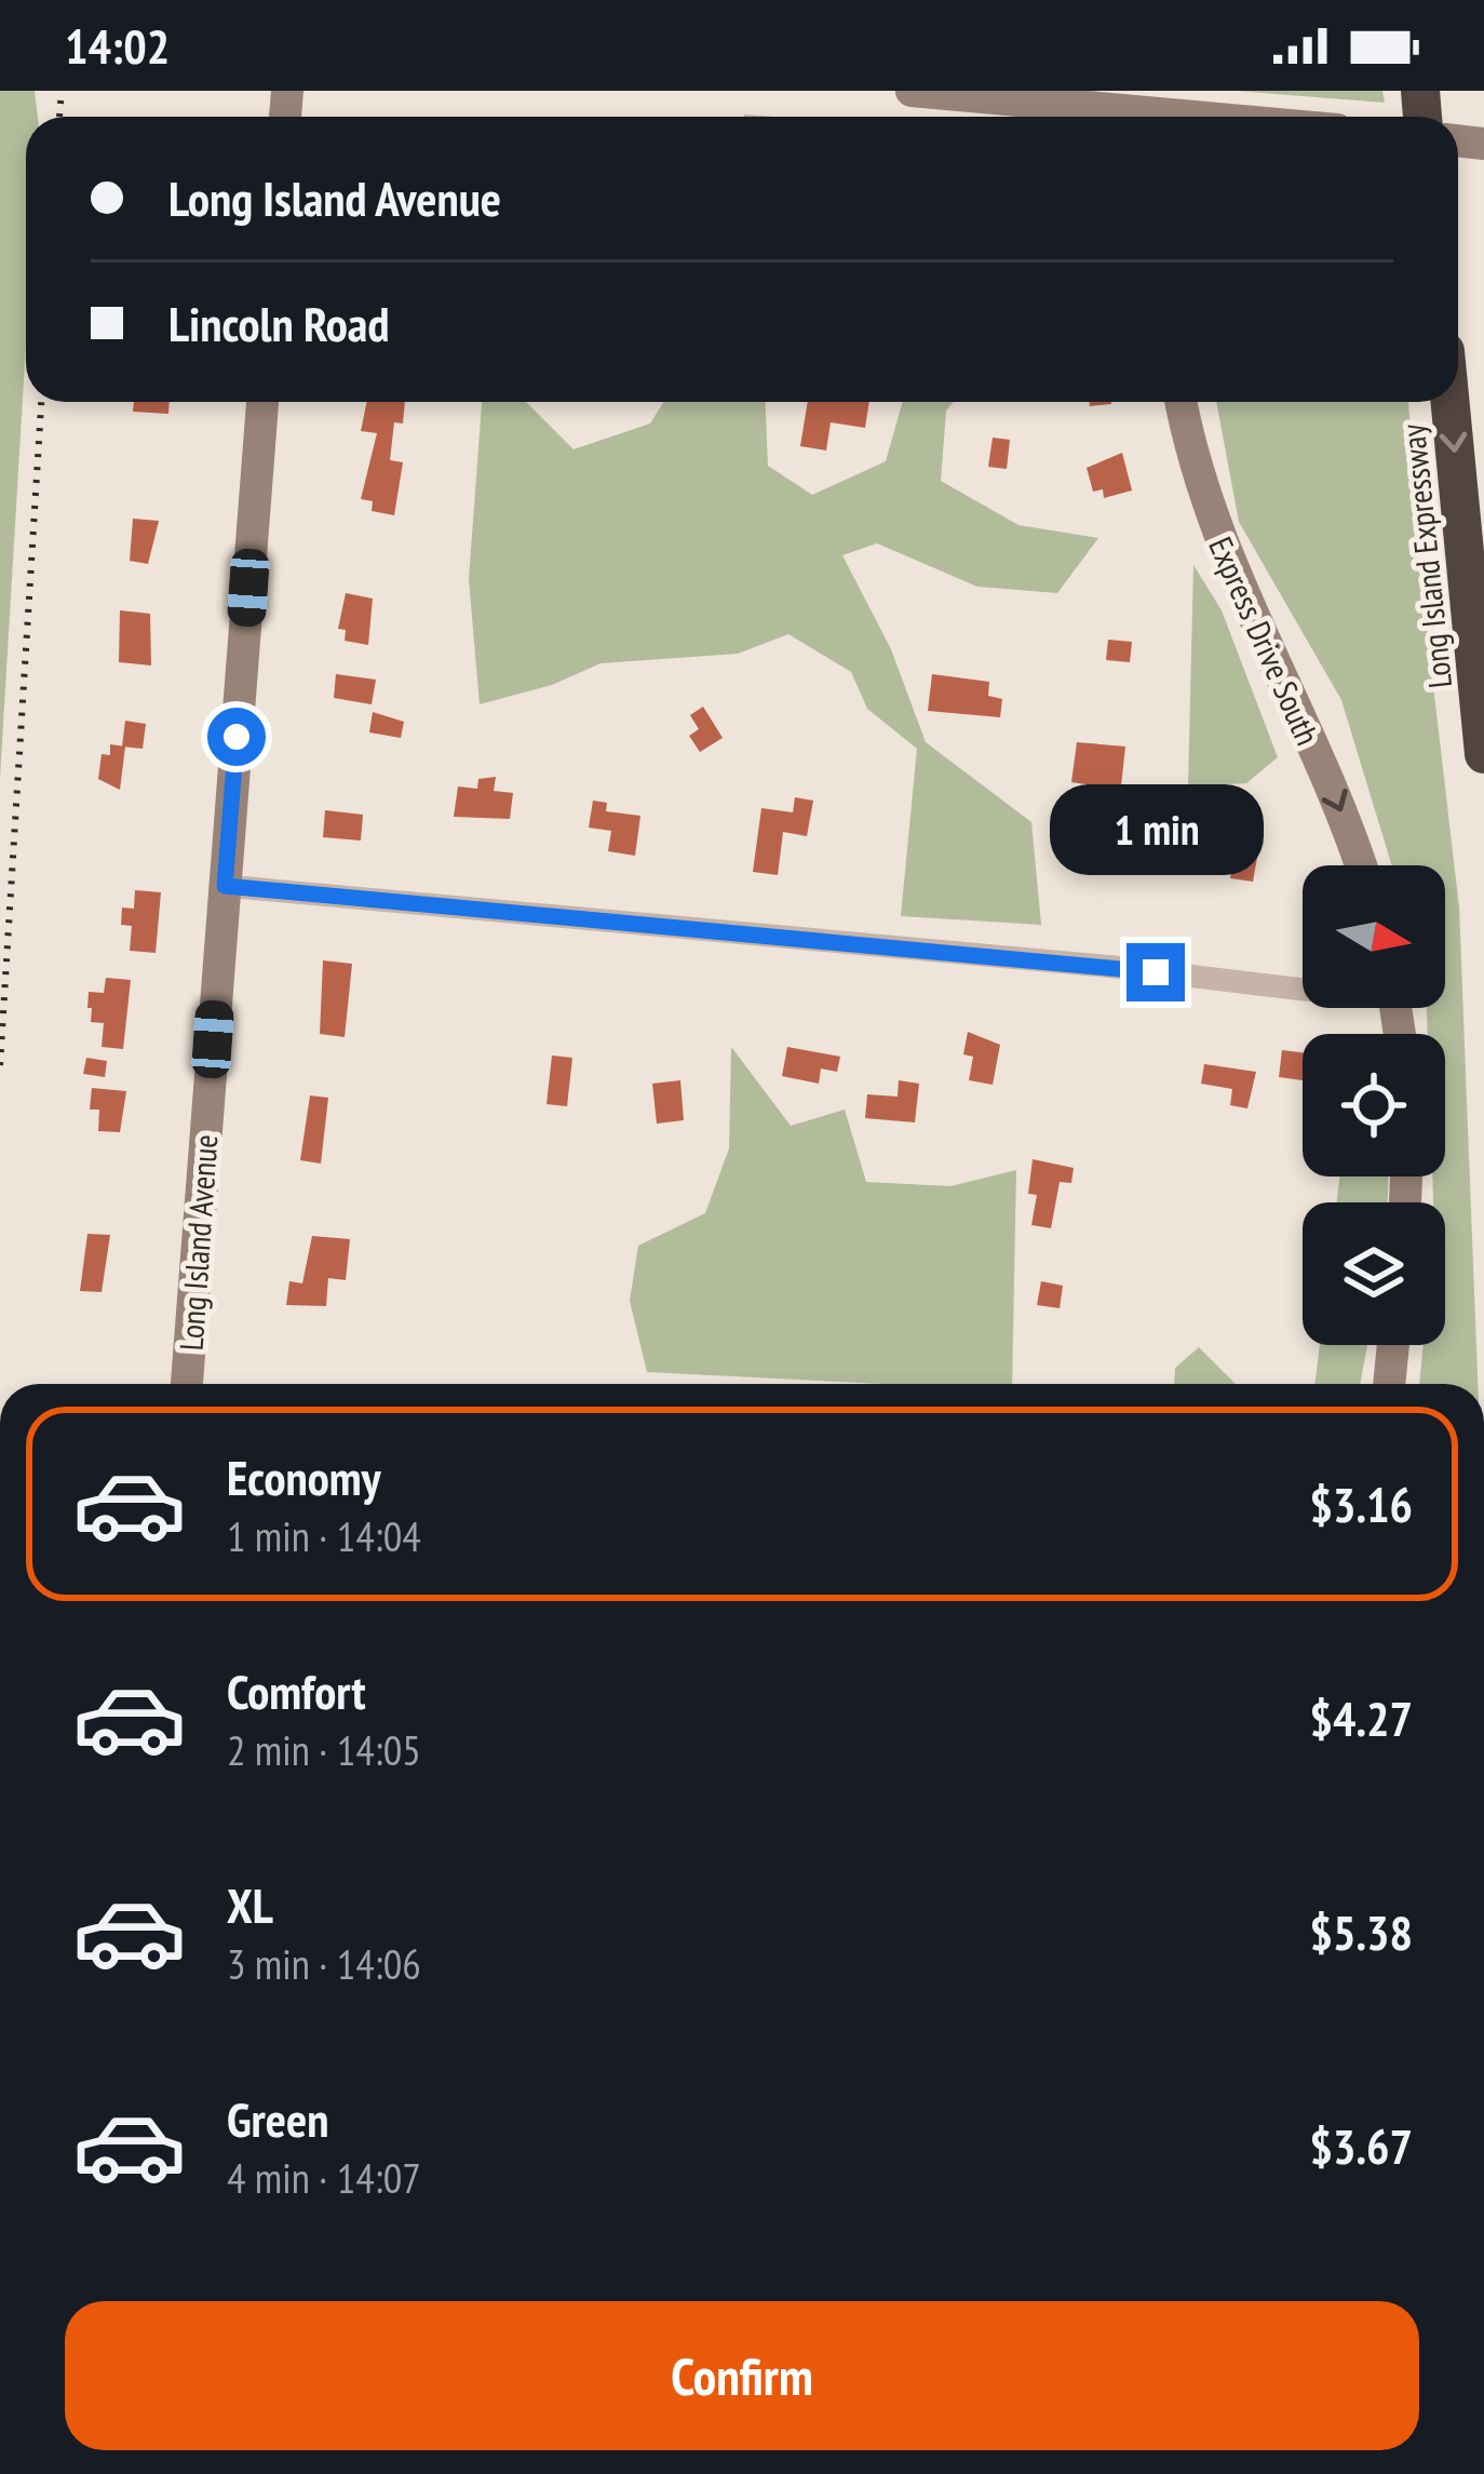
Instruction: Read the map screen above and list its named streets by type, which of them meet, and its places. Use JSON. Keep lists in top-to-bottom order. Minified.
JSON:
{"streets":{"highway":["Long Island Expressway"],"main road":["Express Drive South","Long Island Avenue"]},"one_way":["Long Island Expressway","Express Drive South"],"north":"right","page":{"status":"14:02","banner":["Long Island Avenue","Lincoln Road"],"bubble":"1 min","list":[{"name":"Economy","note":"1 min · 14:04","value":"$3.16"},{"name":"Comfort","note":"2 min · 14:05","value":"$4.27"},{"name":"XL","note":"3 min · 14:06","value":"$5.38"},{"name":"Green","note":"4 min · 14:07","value":"$3.67"}],"buttons":"Confirm"}}
